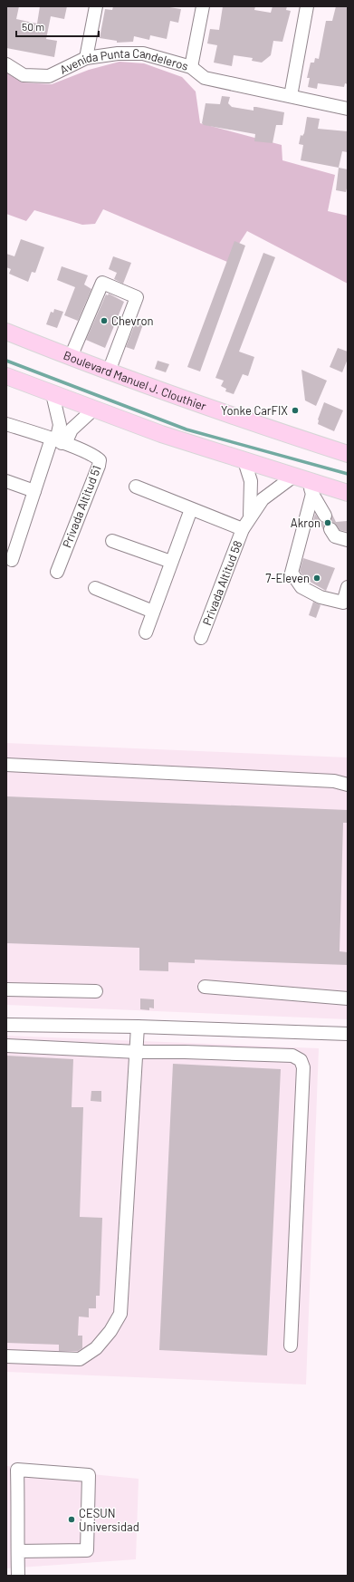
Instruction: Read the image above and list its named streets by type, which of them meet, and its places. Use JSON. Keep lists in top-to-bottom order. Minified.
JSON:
{"streets":{"main road":["Boulevard Manuel J. Clouthier"],"street":["Avenida Punta Candeleros","Privada Altitud 51","Privada Altitud 58"]},"places":["Chevron","Yonke CarFIX","Akron","7-Eleven","CESUN Universidad"],"scale_bar":"50 m"}
